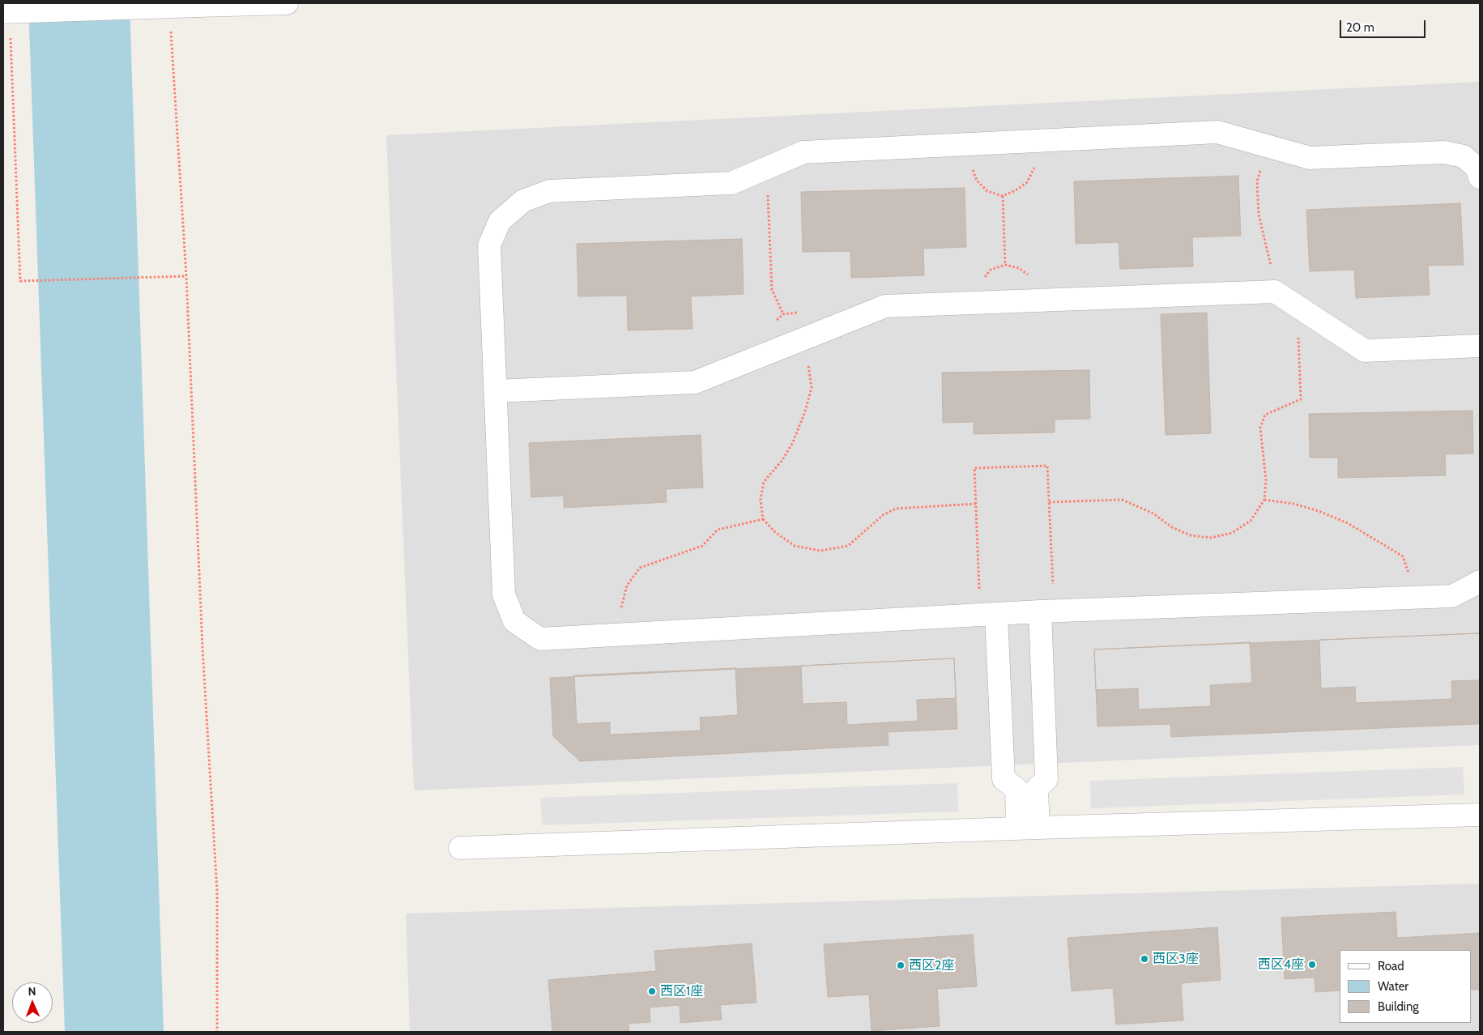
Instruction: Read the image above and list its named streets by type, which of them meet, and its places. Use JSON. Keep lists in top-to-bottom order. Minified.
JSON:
{"places":["西区3座","西区4座","西区2座","西区1座"],"legend":["Road","Water","Building"],"scale_bar":"20 m","north":"top"}
